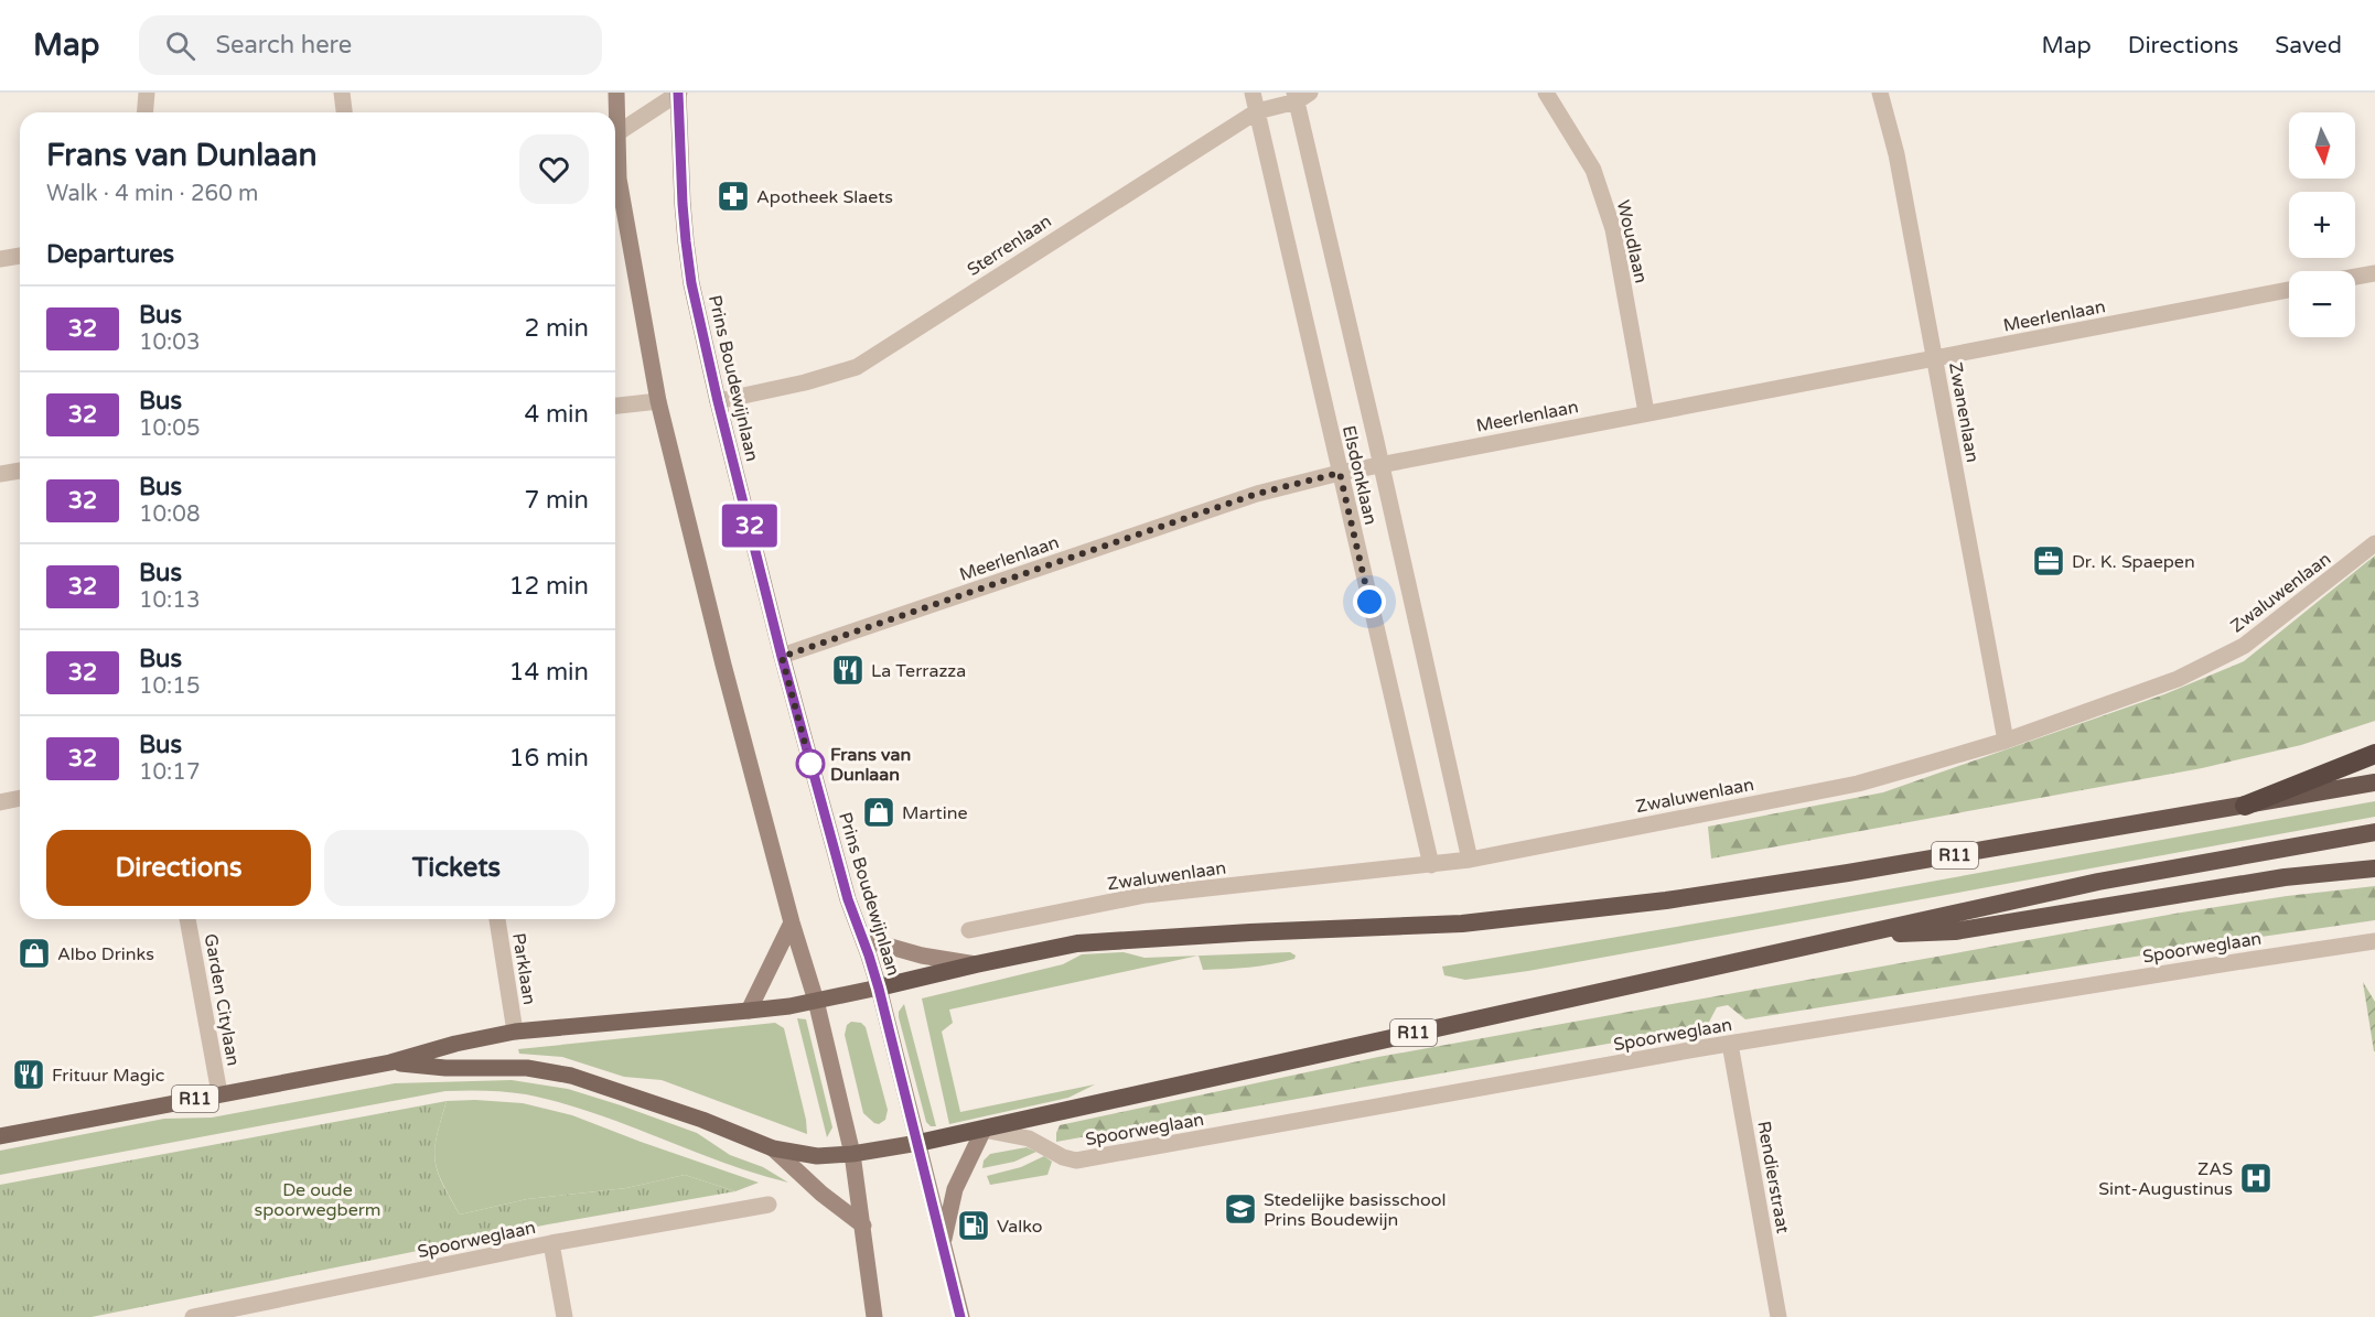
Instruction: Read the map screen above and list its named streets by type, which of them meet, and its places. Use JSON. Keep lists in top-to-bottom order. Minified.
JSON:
{"streets":{"highway":["R11"],"main road":["Prins Boudewijnlaan"],"street":["Woudlaan","Sterrenlaan","Meerlenlaan","Zwanenlaan","Elsdonklaan","Zwaluwenlaan","Spoorweglaan","Parklaan","Garden Citylaan","Rendierstraat"]},"crossings":[["Woudlaan","Meerlenlaan"],["Sterrenlaan","Prins Boudewijnlaan"],["Sterrenlaan","Elsdonklaan"],["Meerlenlaan","Prins Boudewijnlaan"],["Meerlenlaan","Zwanenlaan"],["Meerlenlaan","Elsdonklaan"],["Prins Boudewijnlaan","R11"],["Zwanenlaan","Zwaluwenlaan"],["Elsdonklaan","Zwaluwenlaan"],["R11","Spoorweglaan"],["R11","Parklaan"],["R11","Garden Citylaan"],["Spoorweglaan","Rendierstraat"]],"parks":["De oude spoorwegberm"],"places":{"pharmacy":["Apotheek Slaets"],"office":["Dr. K. Spaepen"],"restaurant":["La Terrazza","Frituur Magic"],"other":["Frans van Dunlaan"],"shop":["Martine","Albo Drinks"],"hospital":["ZAS Sint-Augustinus"],"school or university":["Stedelijke basisschool Prins Boudewijn"],"fuel station":["Valko"]},"lines":["bus line 32"],"north":"bottom","page":{"header":"Map","search":"Search here","nav":["Map","Directions","Saved"],"on_map":"32","map_buttons":["+","−"],"heading":[["Frans van Dunlaan","Walk · 4 min · 260 m"],"Departures"],"list":[{"mark":"32","name":"Bus","note":"10:03","value":"2 min"},{"mark":"32","name":"Bus","note":"10:05","value":"4 min"},{"mark":"32","name":"Bus","note":"10:08","value":"7 min"},{"mark":"32","name":"Bus","note":"10:13","value":"12 min"},{"mark":"32","name":"Bus","note":"10:15","value":"14 min"},{"mark":"32","name":"Bus","note":"10:17","value":"16 min"}],"buttons":["Directions","Tickets"]}}
